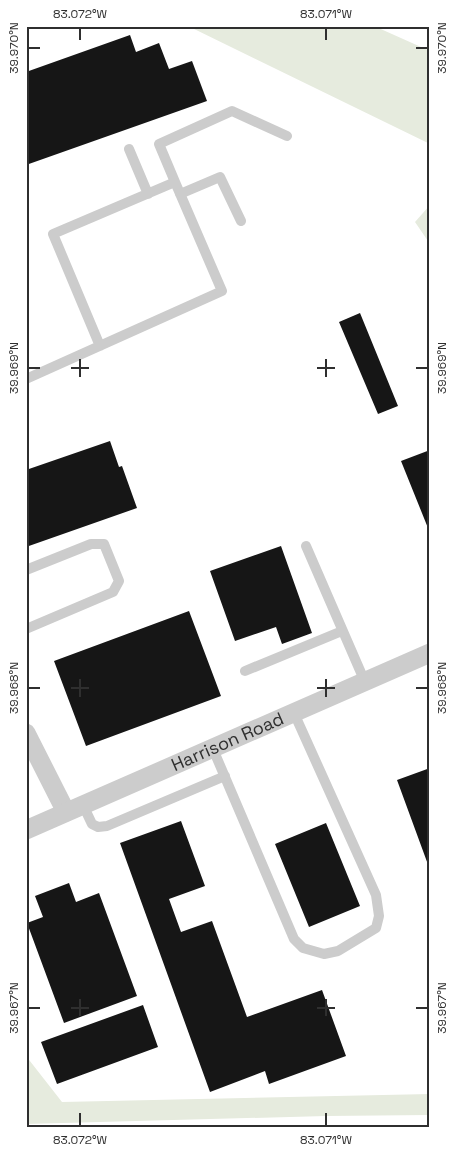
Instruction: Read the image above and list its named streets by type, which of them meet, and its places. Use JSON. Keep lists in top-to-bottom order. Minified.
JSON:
{"streets":{"street":["Harrison Road"]},"coordinates":["83.072°W","83.071°W","39.970°N","39.969°N","39.968°N","39.967°N"]}
